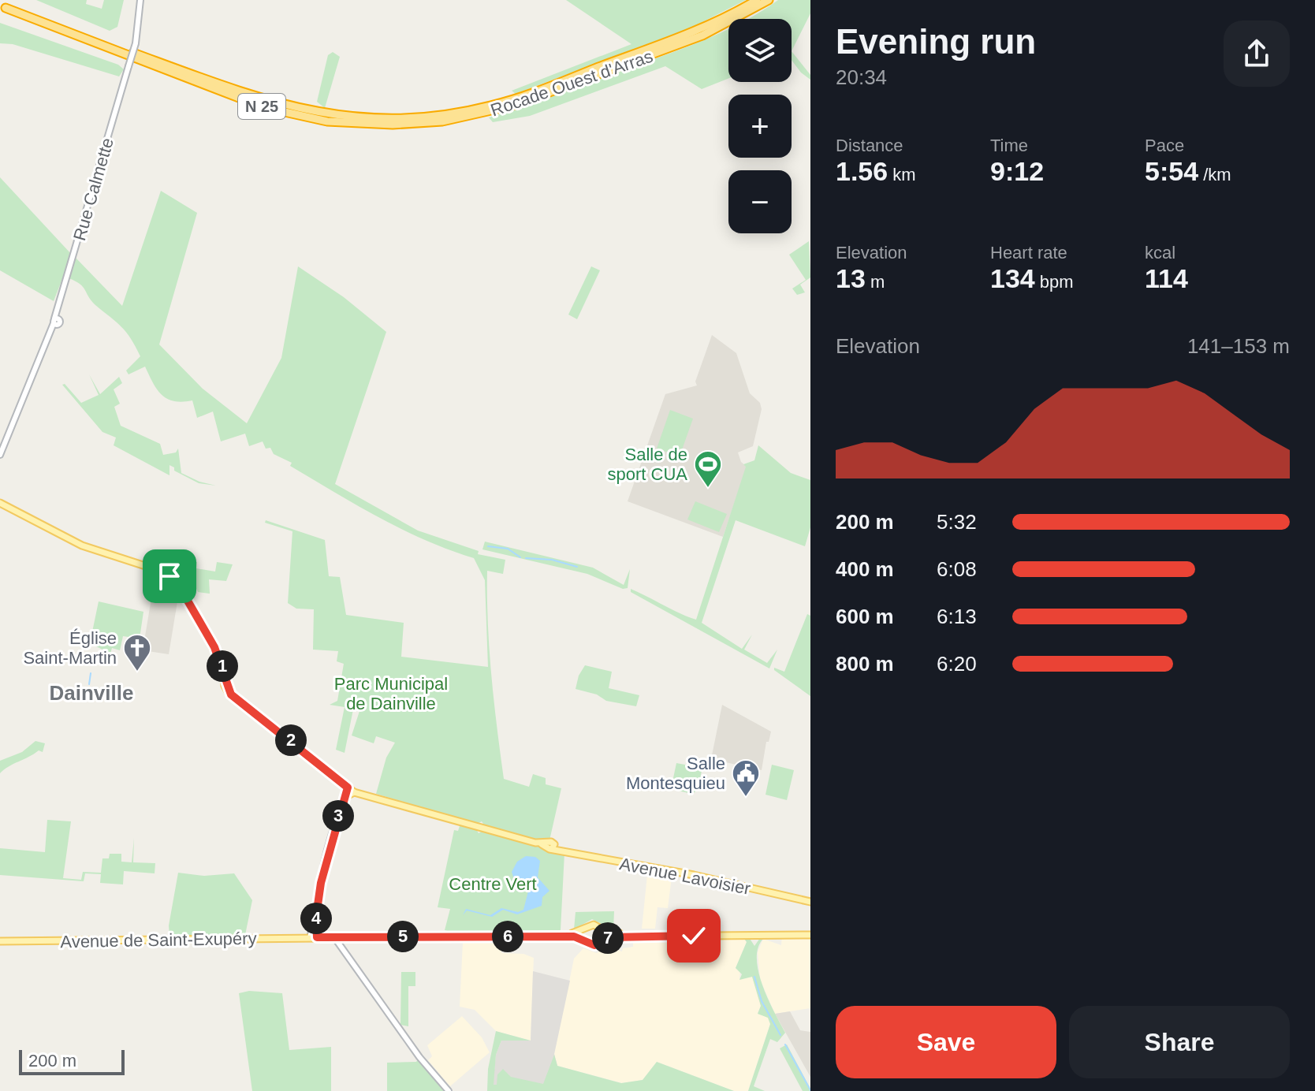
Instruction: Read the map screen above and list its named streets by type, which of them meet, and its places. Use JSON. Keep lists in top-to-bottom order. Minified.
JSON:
{"streets":{"highway":["Rocade Ouest d'Arras","N 25"],"main road":["Avenue Lavoisier","Avenue de Saint-Exupéry"],"street":["Rue Calmette"]},"districts":["Dainville"],"parks":["Parc Municipal de Dainville","Centre Vert"],"places":{"sports":["Salle de sport CUA"],"church":["Église Saint-Martin"],"public building":["Salle Montesquieu"]},"scale_bar":"200 m","page":{"heading":["Evening run","20:34"],"map_buttons":["+","−"],"stats":[["Distance","1.56 km"],["Time","9:12"],["Pace","5:54 /km"],["Elevation","13 m"],["Heart rate","134 bpm"],["kcal","114"]],"chart":["Elevation","141–153 m"],"list":[{"name":"200 m","note":"5:32"},{"name":"400 m","note":"6:08"},{"name":"600 m","note":"6:13"},{"name":"800 m","note":"6:20"}],"pins":["1","2","3","4","5","6","7"],"buttons":["Save","Share"],"scale":"200 m"}}
